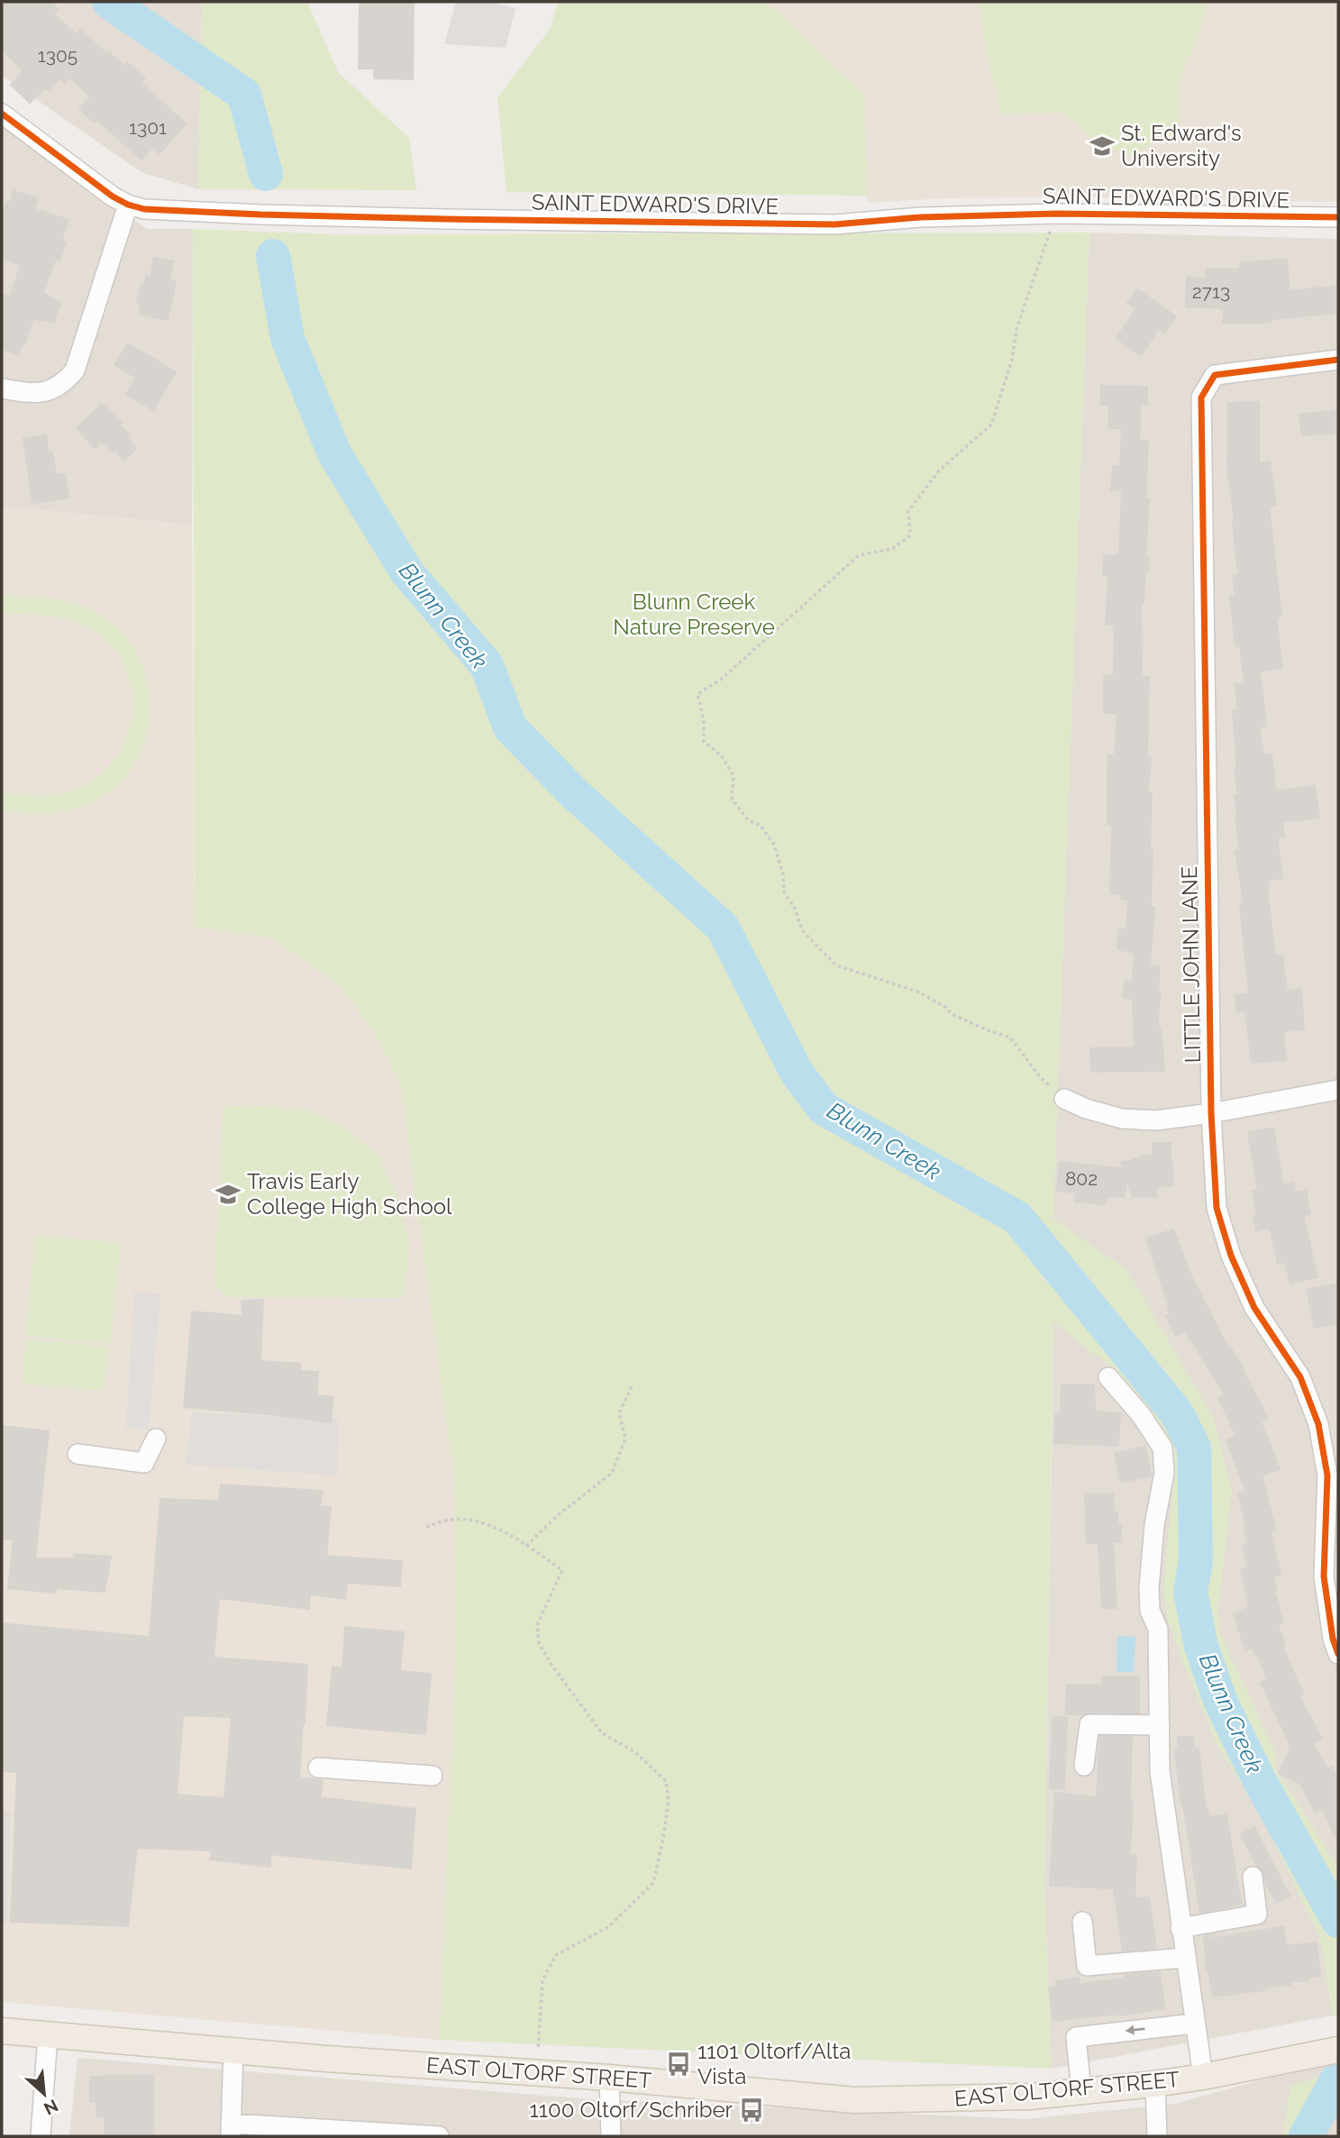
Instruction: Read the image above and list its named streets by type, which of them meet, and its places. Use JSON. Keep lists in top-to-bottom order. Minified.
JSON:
{"streets":{"main road":["EAST OLTORF STREET"],"street":["SAINT EDWARD'S DRIVE","LITTLE JOHN LANE"]},"water":["Blunn Creek"],"parks":["Blunn Creek Nature Preserve"],"places":{"school or university":["St. Edward's University","Travis Early College High School"],"bus stop":["1101 Oltorf/Alta Vista","1100 Oltorf/Schriber"]},"house_numbers":["1305","1301","2713","802"],"north":"bottom right"}
